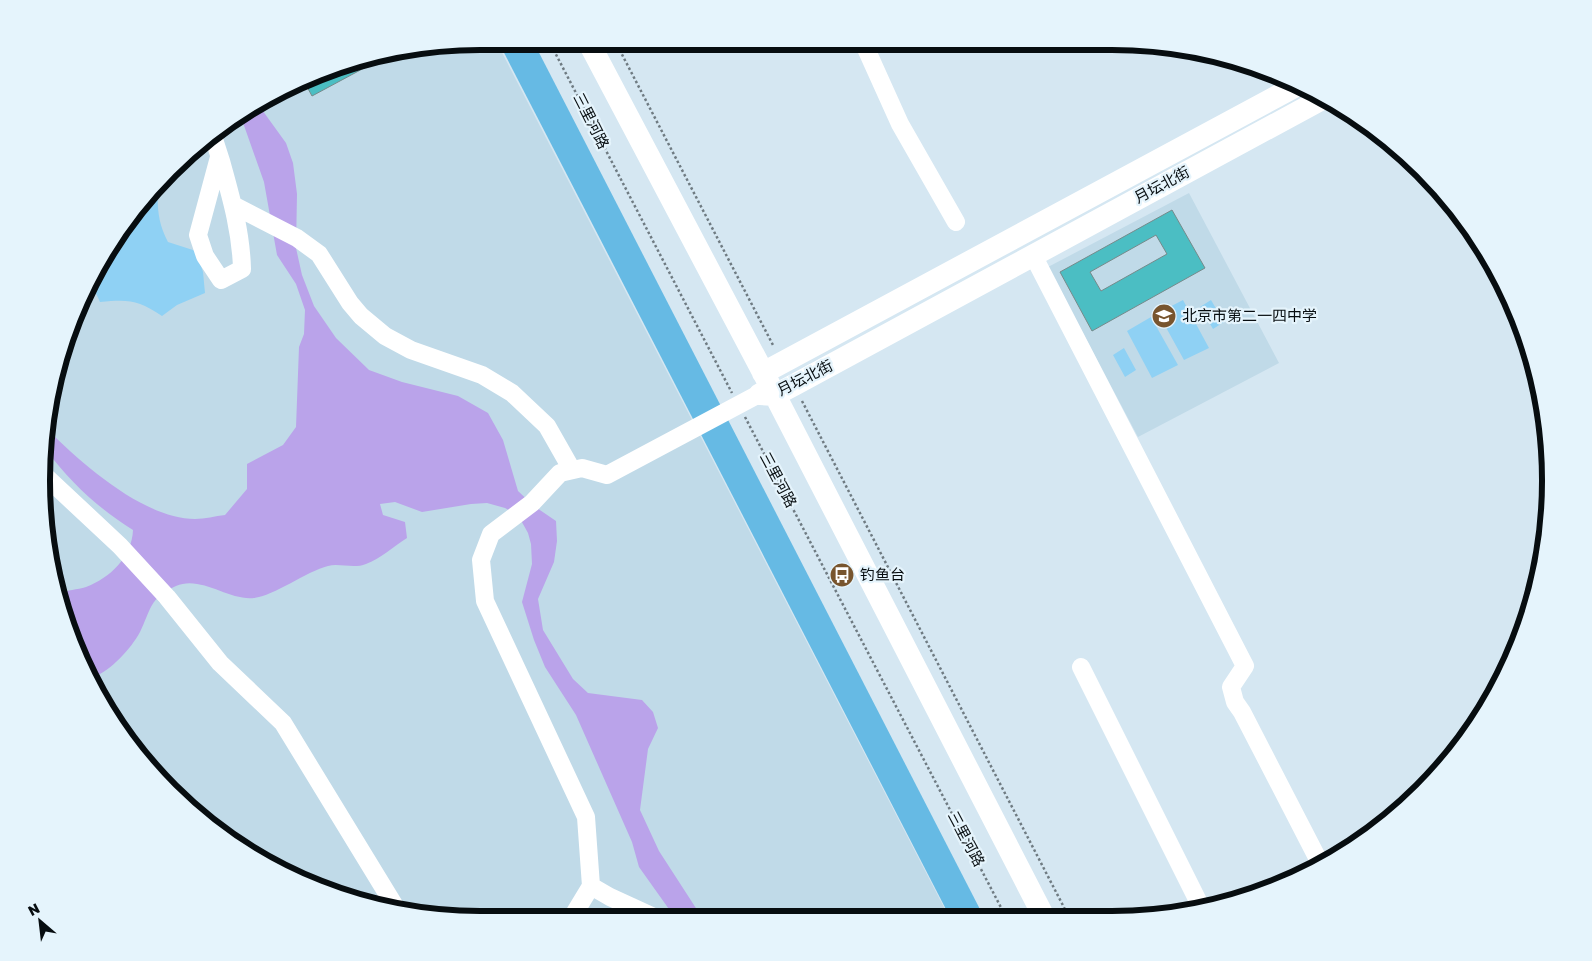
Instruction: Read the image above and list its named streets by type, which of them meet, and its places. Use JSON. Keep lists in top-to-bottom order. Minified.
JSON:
{"streets":{"main road":["三里河路","月坛北街"]},"crossings":[["三里河路","月坛北街"]],"places":{"school or university":["北京市第二一四中学"],"bus stop":["钓鱼台"]},"north":"top left"}
